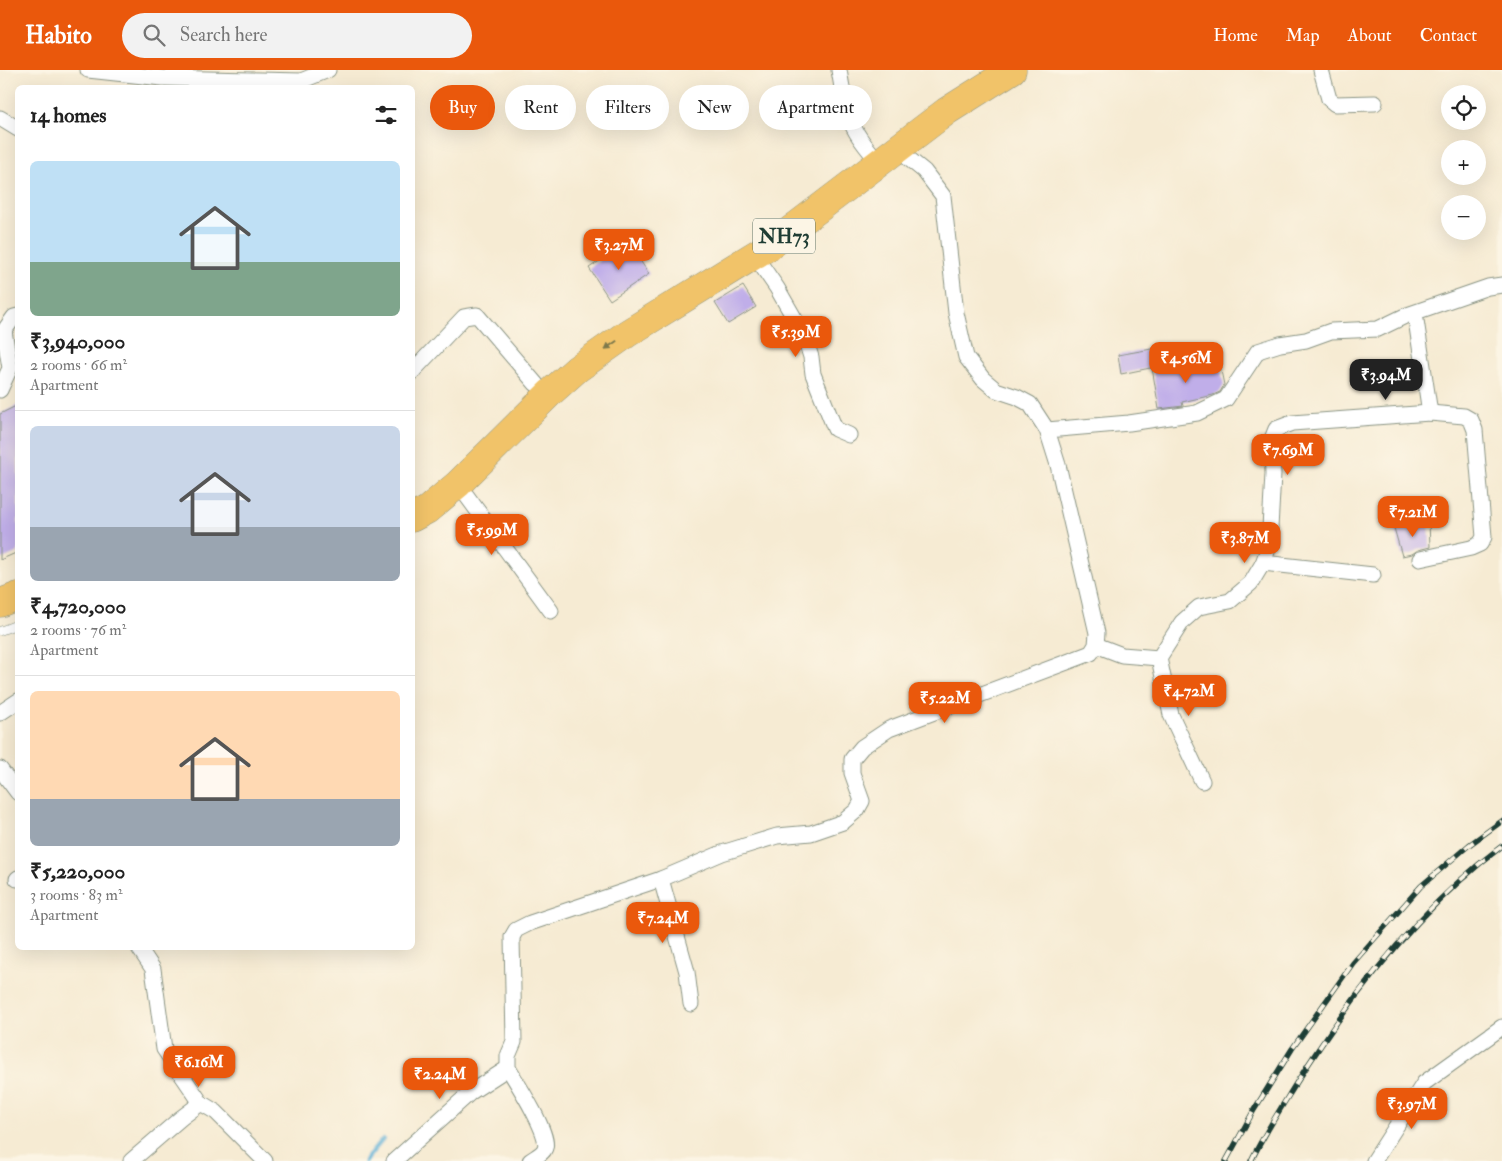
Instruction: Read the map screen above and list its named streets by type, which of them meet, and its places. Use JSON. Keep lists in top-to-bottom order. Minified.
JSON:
{"streets":{"highway":["NH73"]},"page":{"header":"Habito","search":"Search here","nav":["Home","Map","About","Contact"],"map_buttons":["+","−"],"chip":["Buy","Rent","Filters","New","Apartment"],"heading":"14 homes","list":[{"name":"₹3,940,000","note":"2 rooms · 66 m² · Apartment"},{"name":"₹4,720,000","note":"2 rooms · 76 m² · Apartment"},{"name":"₹5,220,000","note":"3 rooms · 83 m² · Apartment"}],"price":["₹3.27M","₹5.39M","₹4.56M","₹3.94M","₹7.69M","₹7.21M","₹5.99M","₹3.87M","₹4.72M","₹5.22M","₹7.24M","₹6.16M","₹2.24M","₹3.97M"]}}
